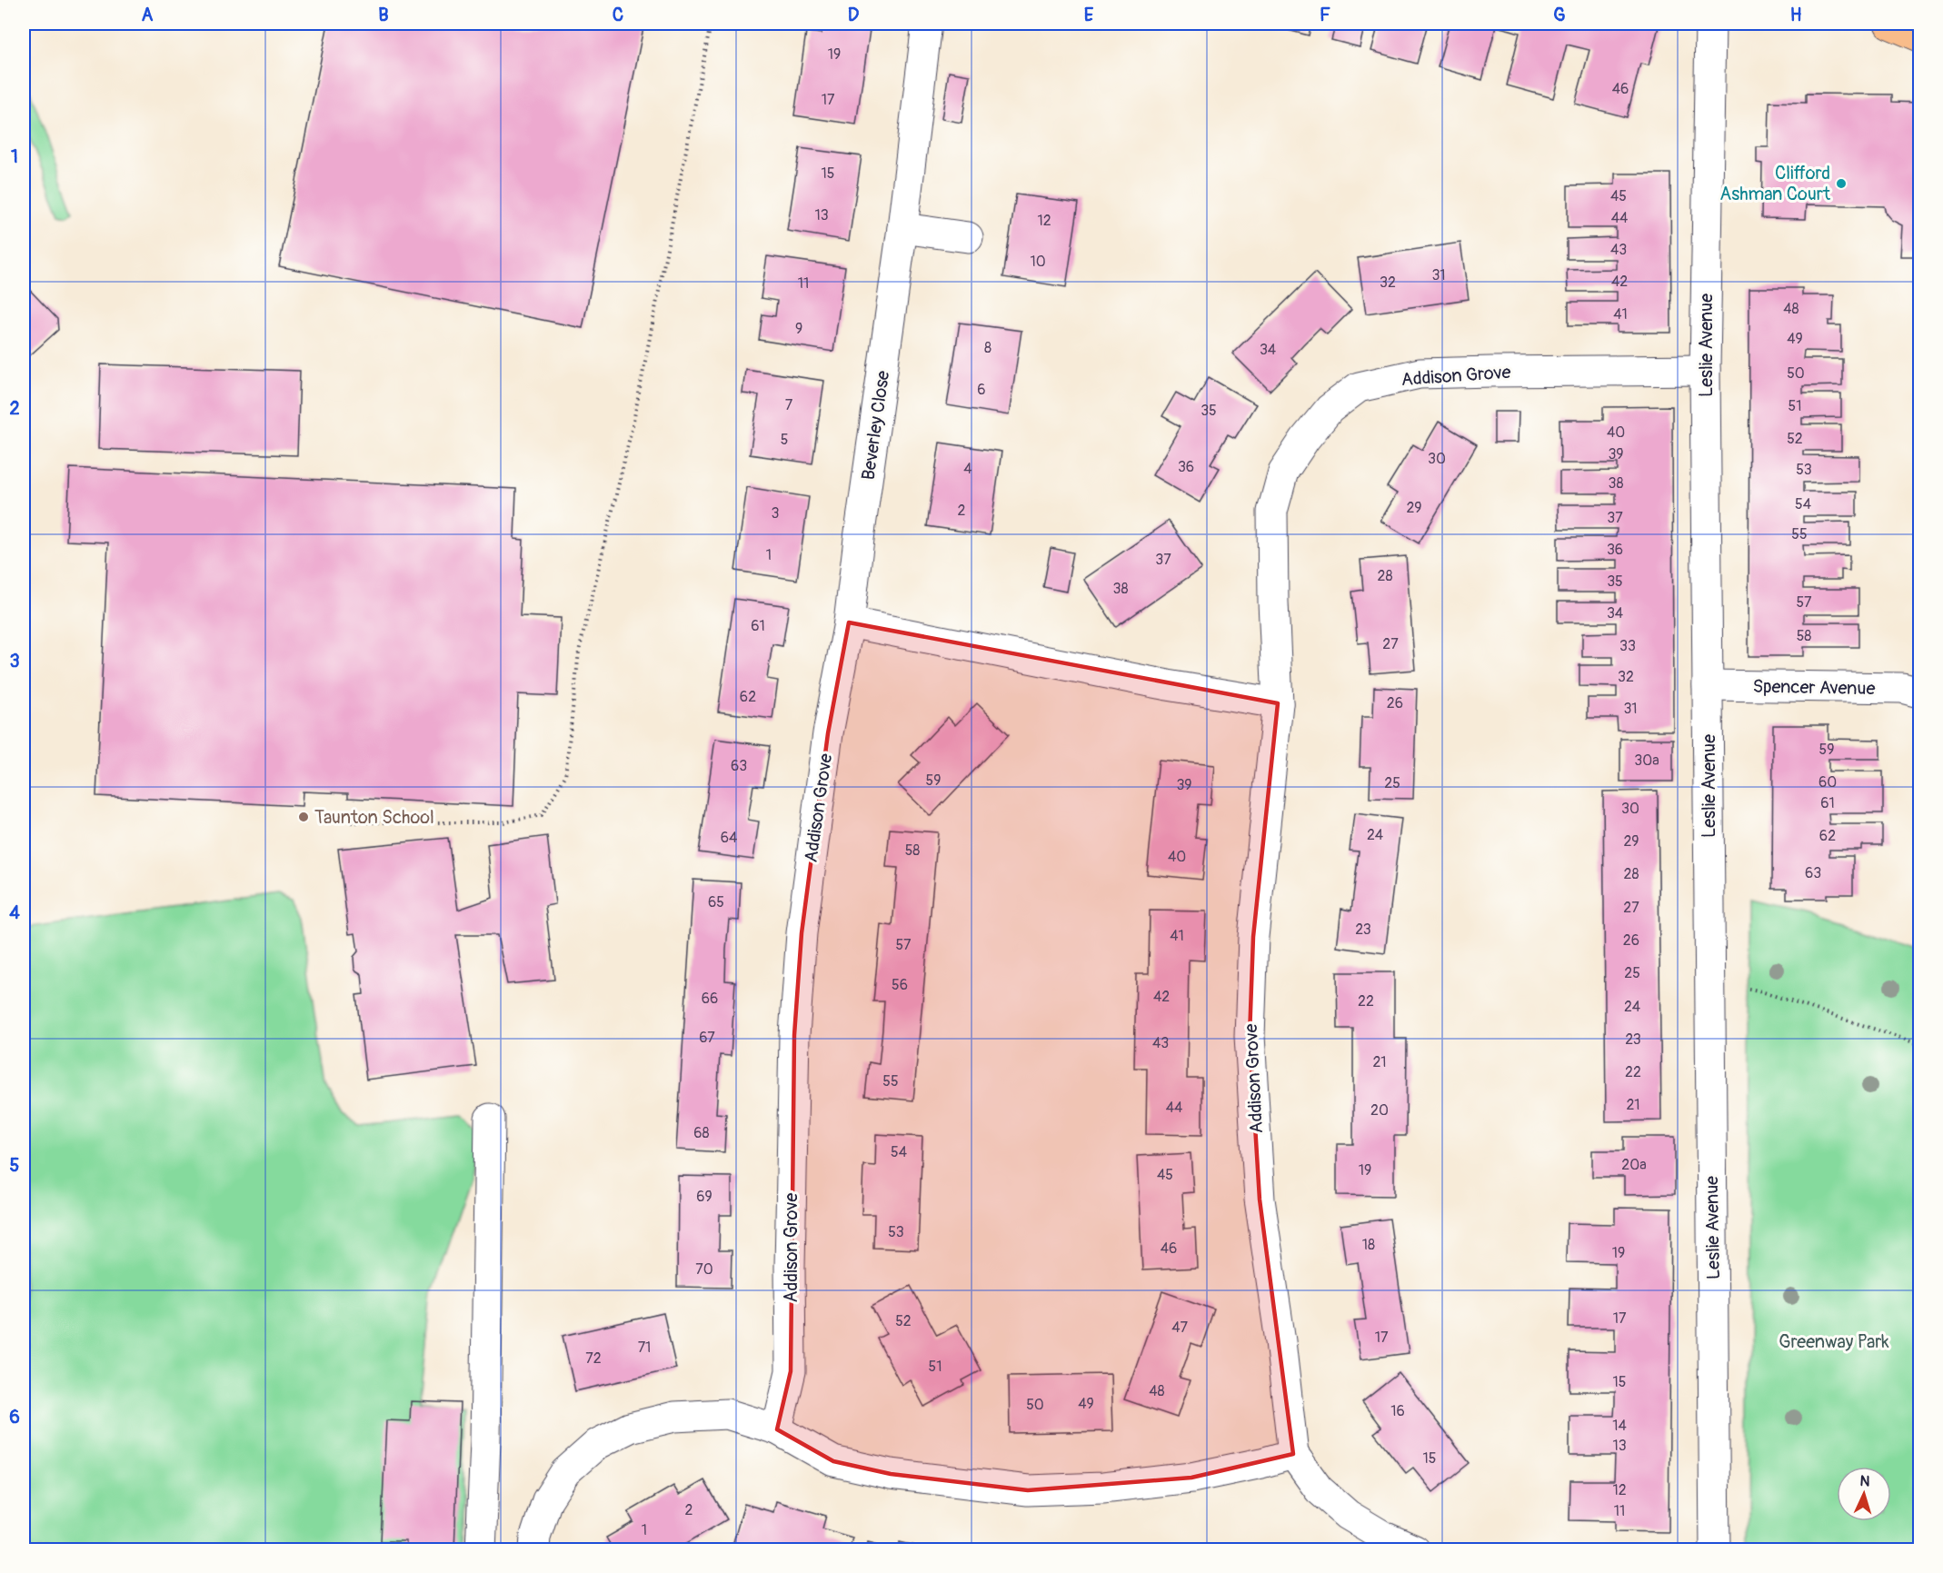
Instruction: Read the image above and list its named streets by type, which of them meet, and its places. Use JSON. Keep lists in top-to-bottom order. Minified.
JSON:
{"streets":{"street":["Leslie Avenue","Addison Grove","Beverley Close","Spencer Avenue"]},"crossings":[["Leslie Avenue","Addison Grove"],["Leslie Avenue","Spencer Avenue"],["Addison Grove","Beverley Close"]],"parks":["Greenway Park"],"places":["Clifford Ashman Court","Taunton School"],"house_numbers":["19","46","17","15","45","13","44","12","43","10","31","42","32","11","48","41","9","49","8","34","50","6","7","51","35","40","52","5","39","30","36","4","53","38","54","29","2","3","37","55","36","1","37","28","35","38","57","34","61","58","27","33","32","62","26","31","59","30a","63","59","60","25","39","61","30","24","62","64","29","58","40","63","28","65","27","23","41","26","57","25","56","42","66","22","24","67","23","43","21","22","55","21","44","20","68","54","20a","19","45","69","53","18","46","19","70","17","52","47","17","71","72","51","15","48","49","50","16","14","13","15","12","2","11","1"],"north":"top","grid":{"columns":["A","B","C","D","E","F","G","H"],"rows":["1","2","3","4","5","6"]}}
